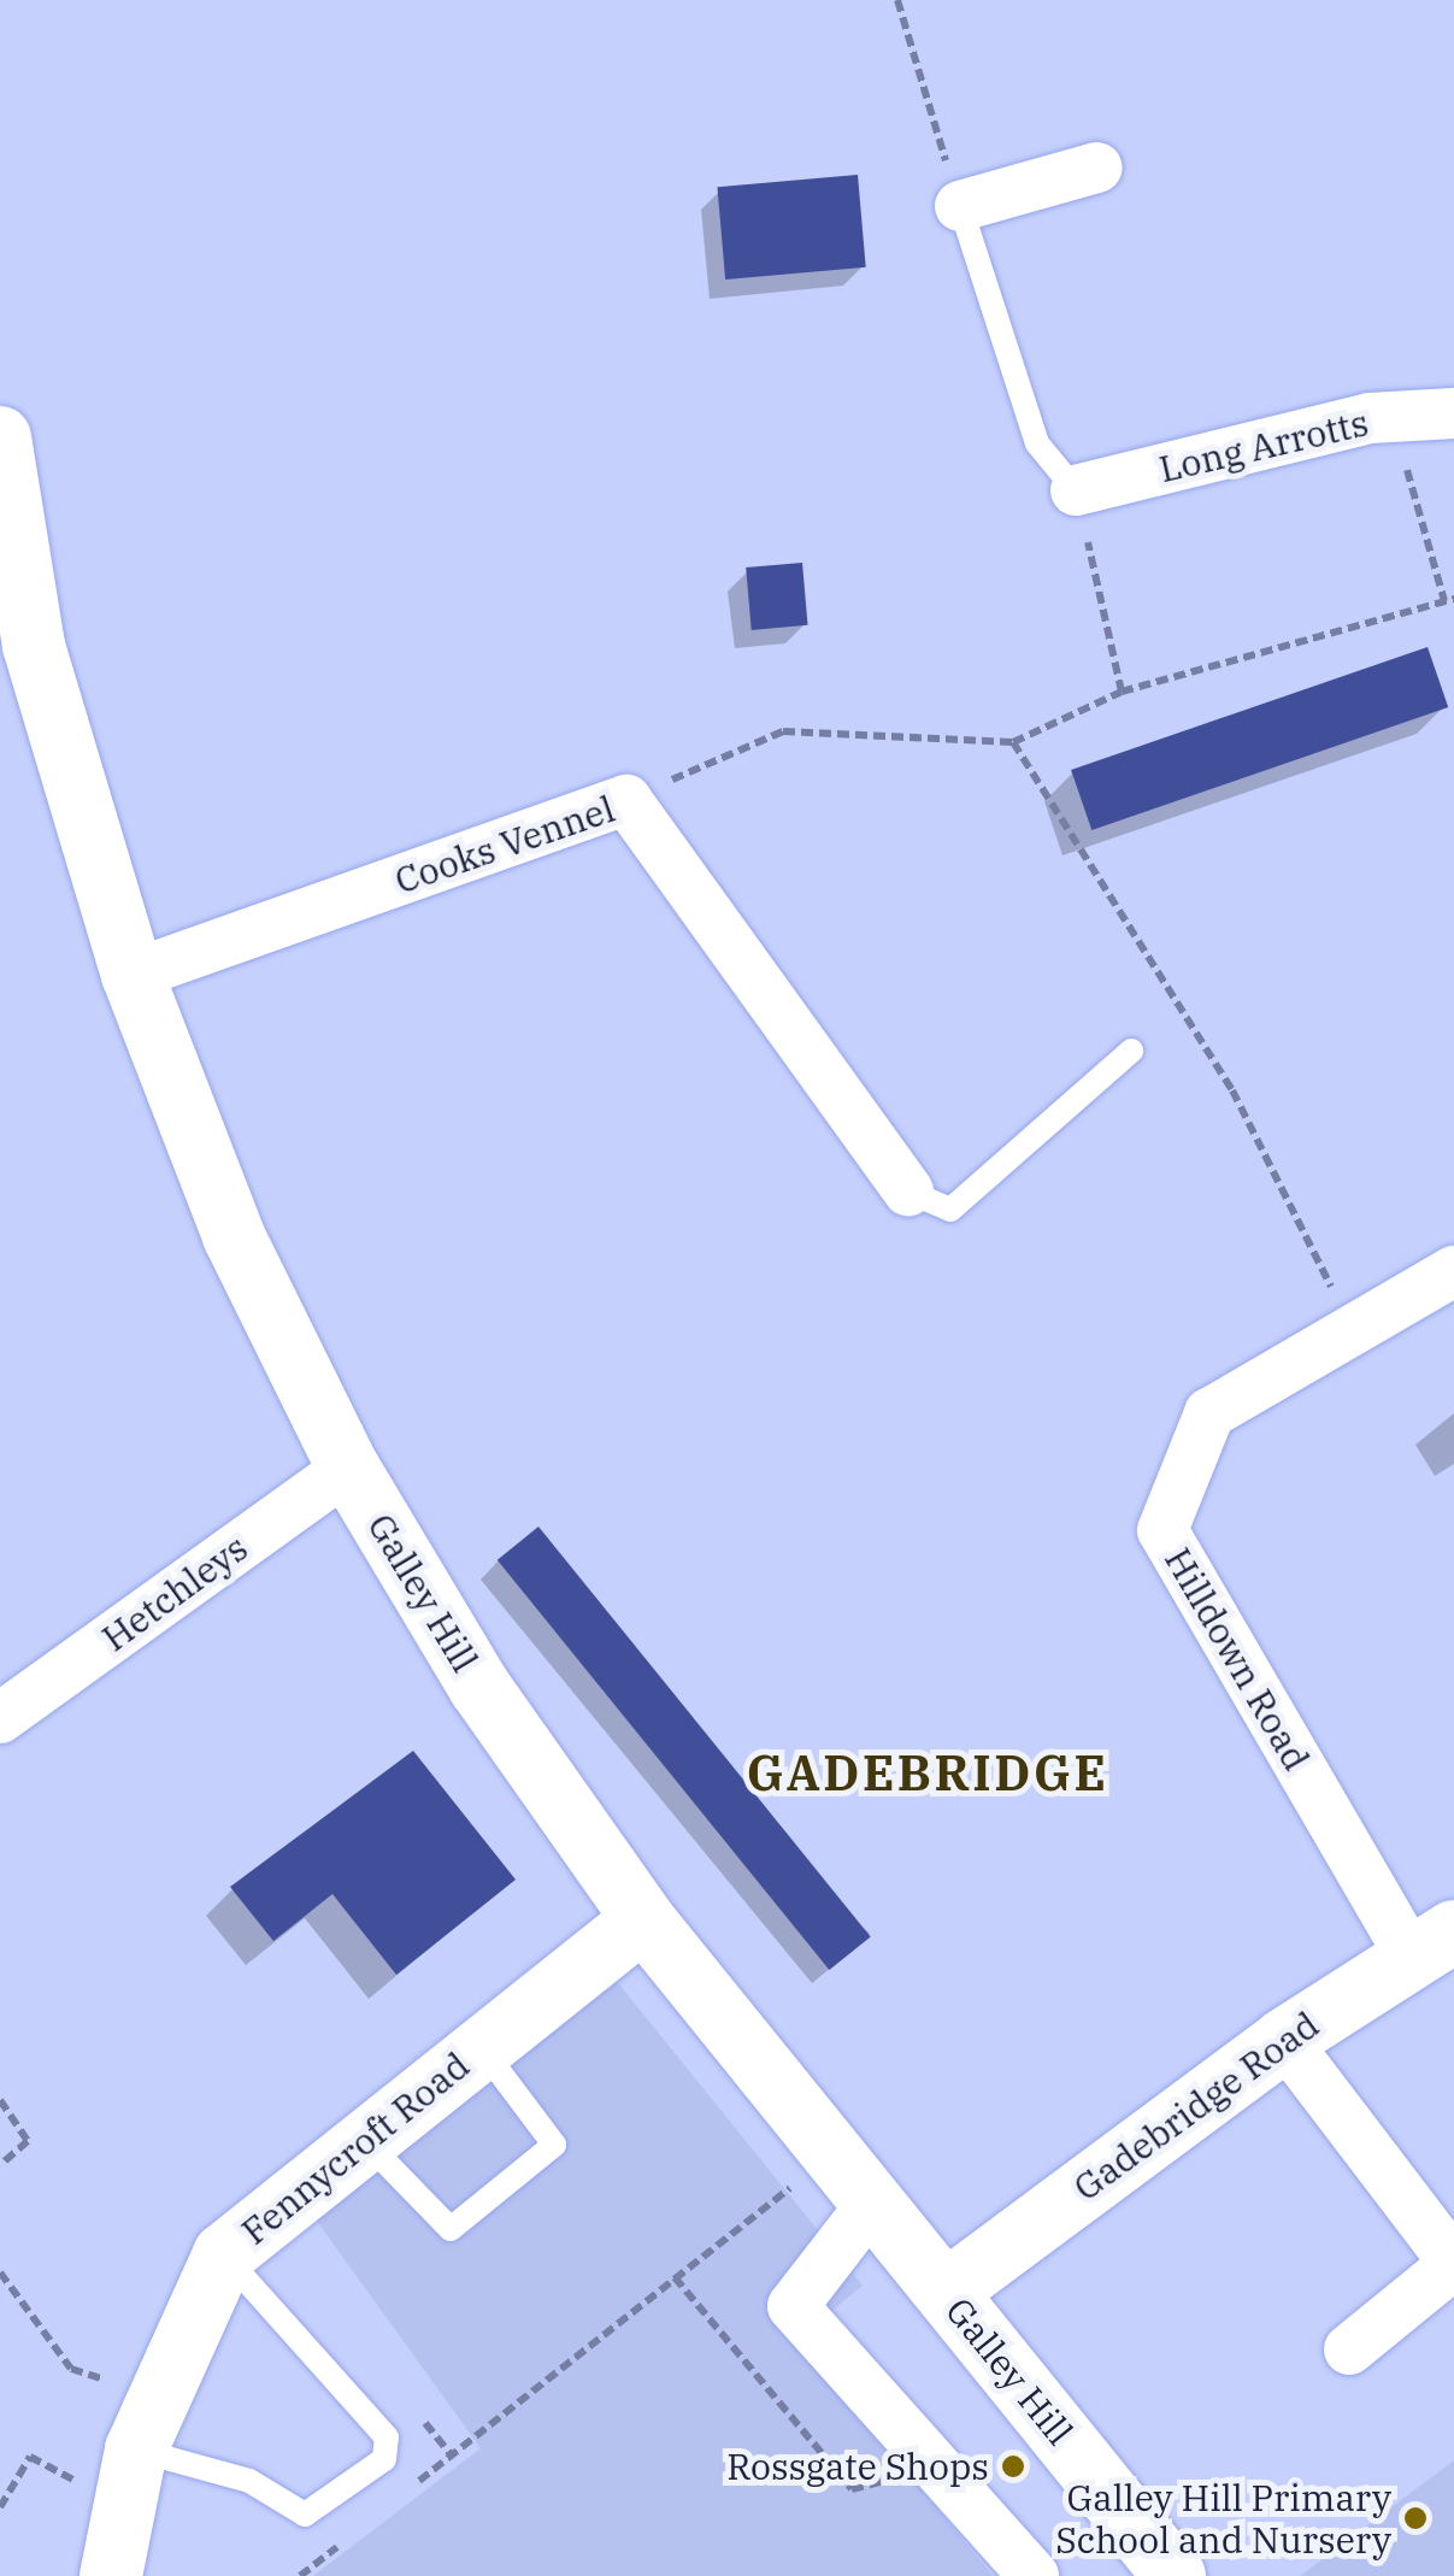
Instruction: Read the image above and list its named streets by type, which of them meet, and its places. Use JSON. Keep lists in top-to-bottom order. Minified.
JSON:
{"streets":{"street":["Long Arrotts","Cooks Vennel","Hetchleys","Galley Hill","Hilldown Road","Gadebridge Road","Fennycroft Road"]},"crossings":[["Cooks Vennel","Galley Hill"],["Hetchleys","Galley Hill"],["Galley Hill","Gadebridge Road"],["Galley Hill","Fennycroft Road"],["Hilldown Road","Gadebridge Road"]],"districts":["GADEBRIDGE"],"places":["Rossgate Shops","Galley Hill Primary School and Nursery"]}
